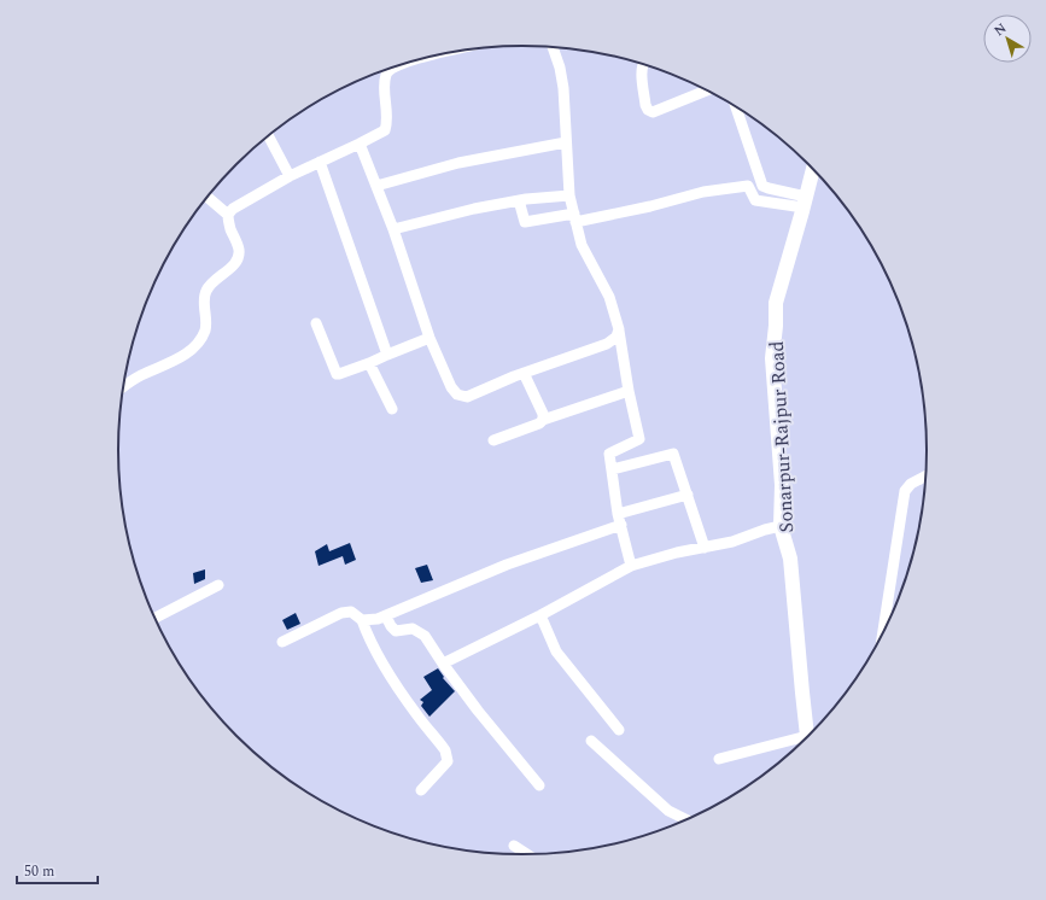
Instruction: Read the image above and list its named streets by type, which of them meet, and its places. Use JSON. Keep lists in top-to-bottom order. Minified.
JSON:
{"streets":{"main road":["Sonarpur-Rajpur Road"]},"scale_bar":"50 m","north":"top left"}
